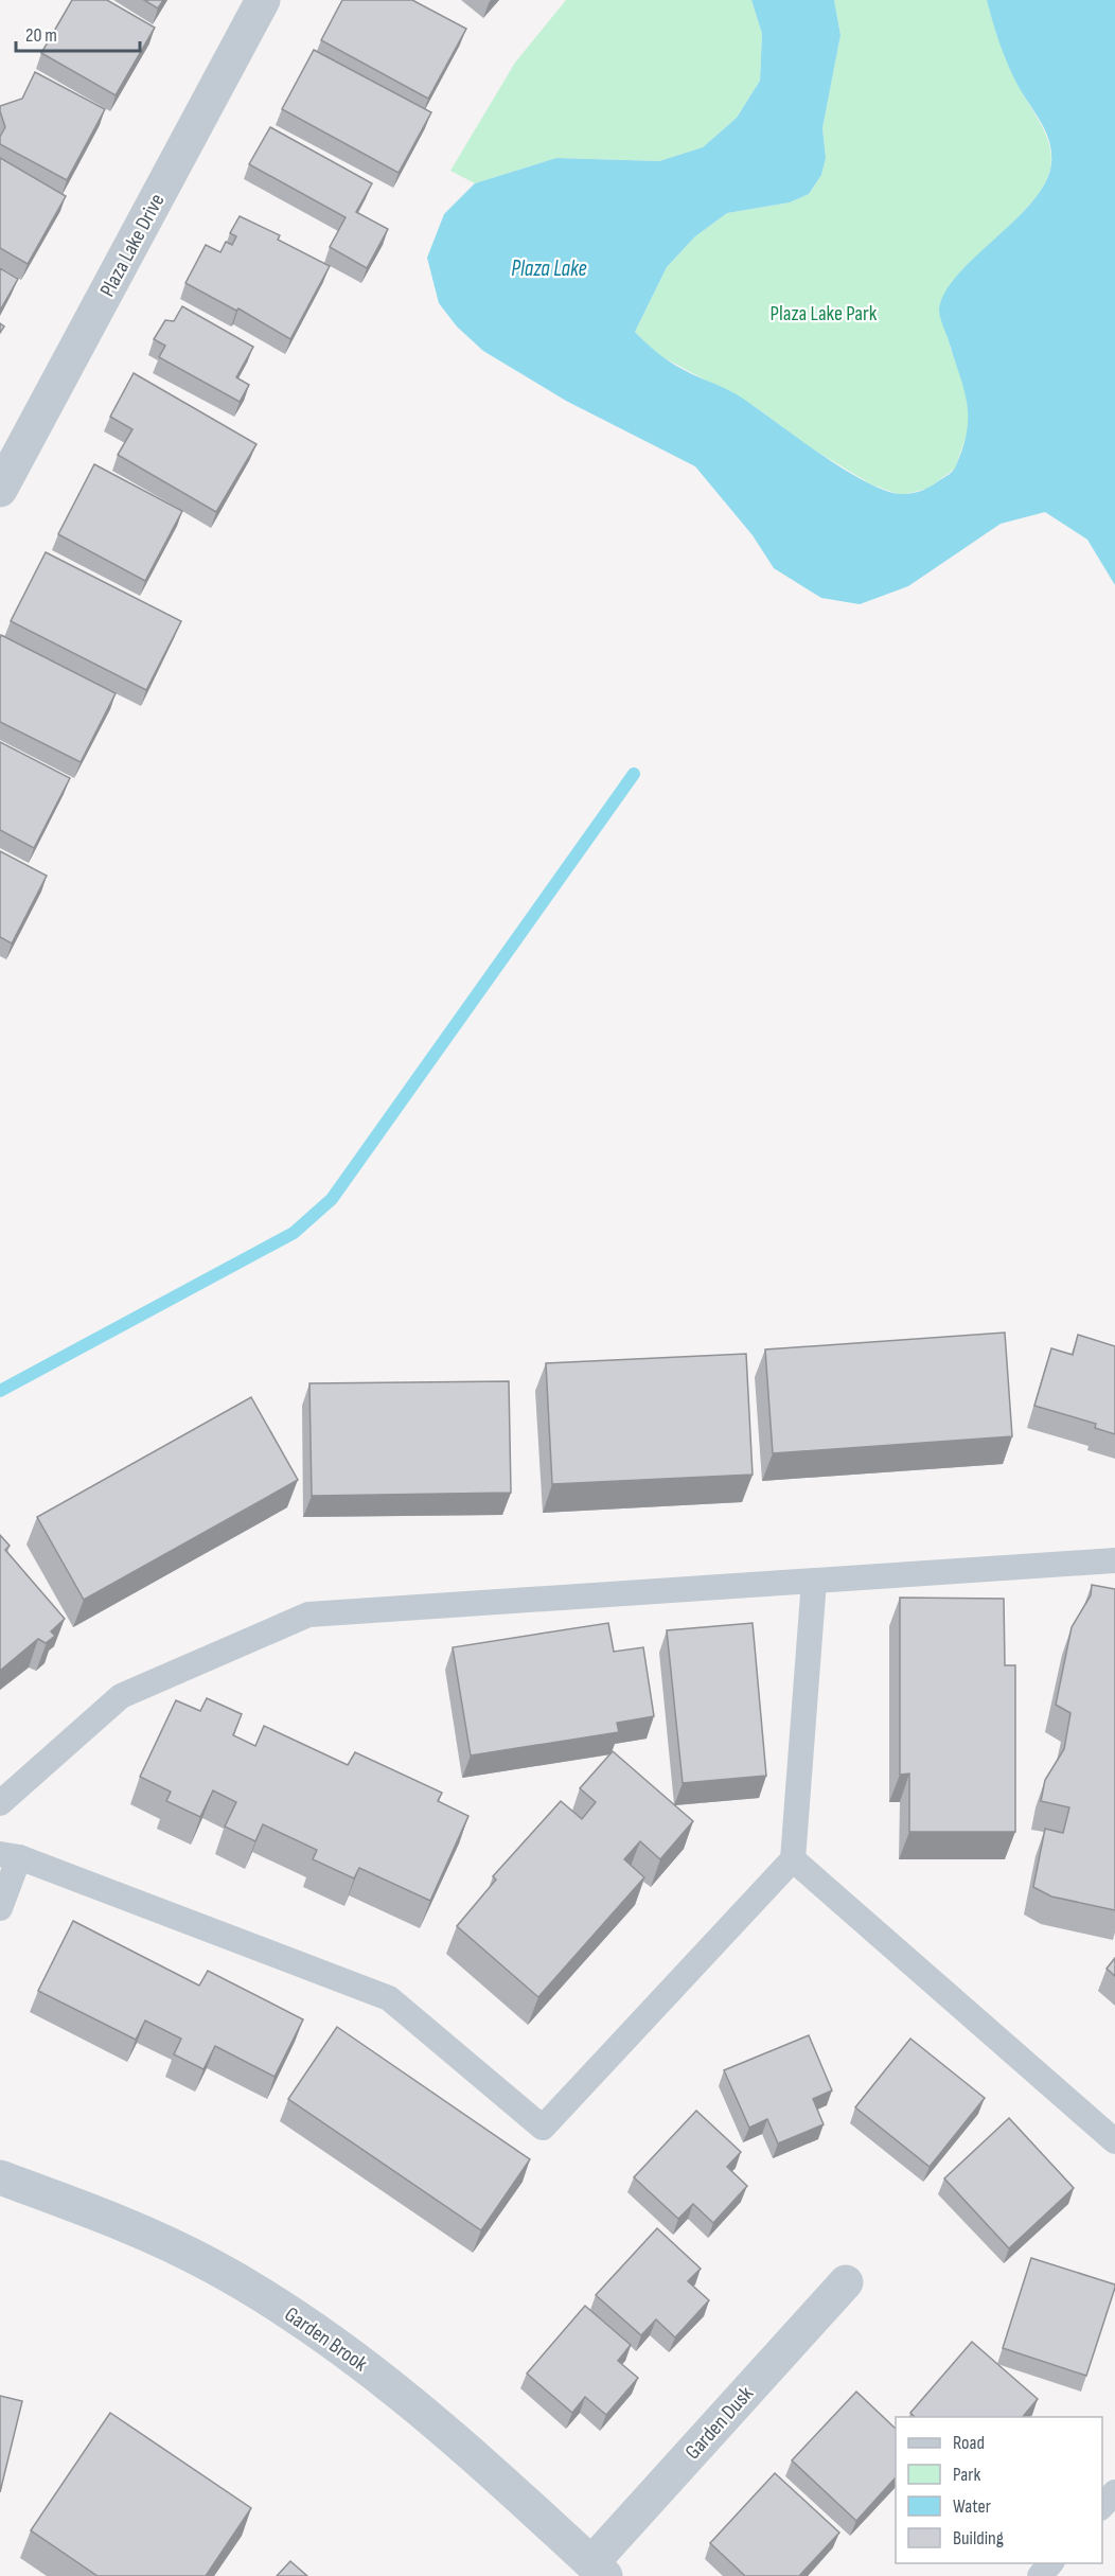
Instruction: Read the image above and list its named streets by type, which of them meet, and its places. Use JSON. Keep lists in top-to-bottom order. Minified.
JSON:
{"streets":{"street":["Plaza Lake Drive","Garden Brook","Garden Dusk"]},"crossings":[["Garden Brook","Garden Dusk"]],"water":["Plaza Lake"],"parks":["Plaza Lake Park"],"legend":["Road","Park","Water","Building"],"scale_bar":"20 m"}
